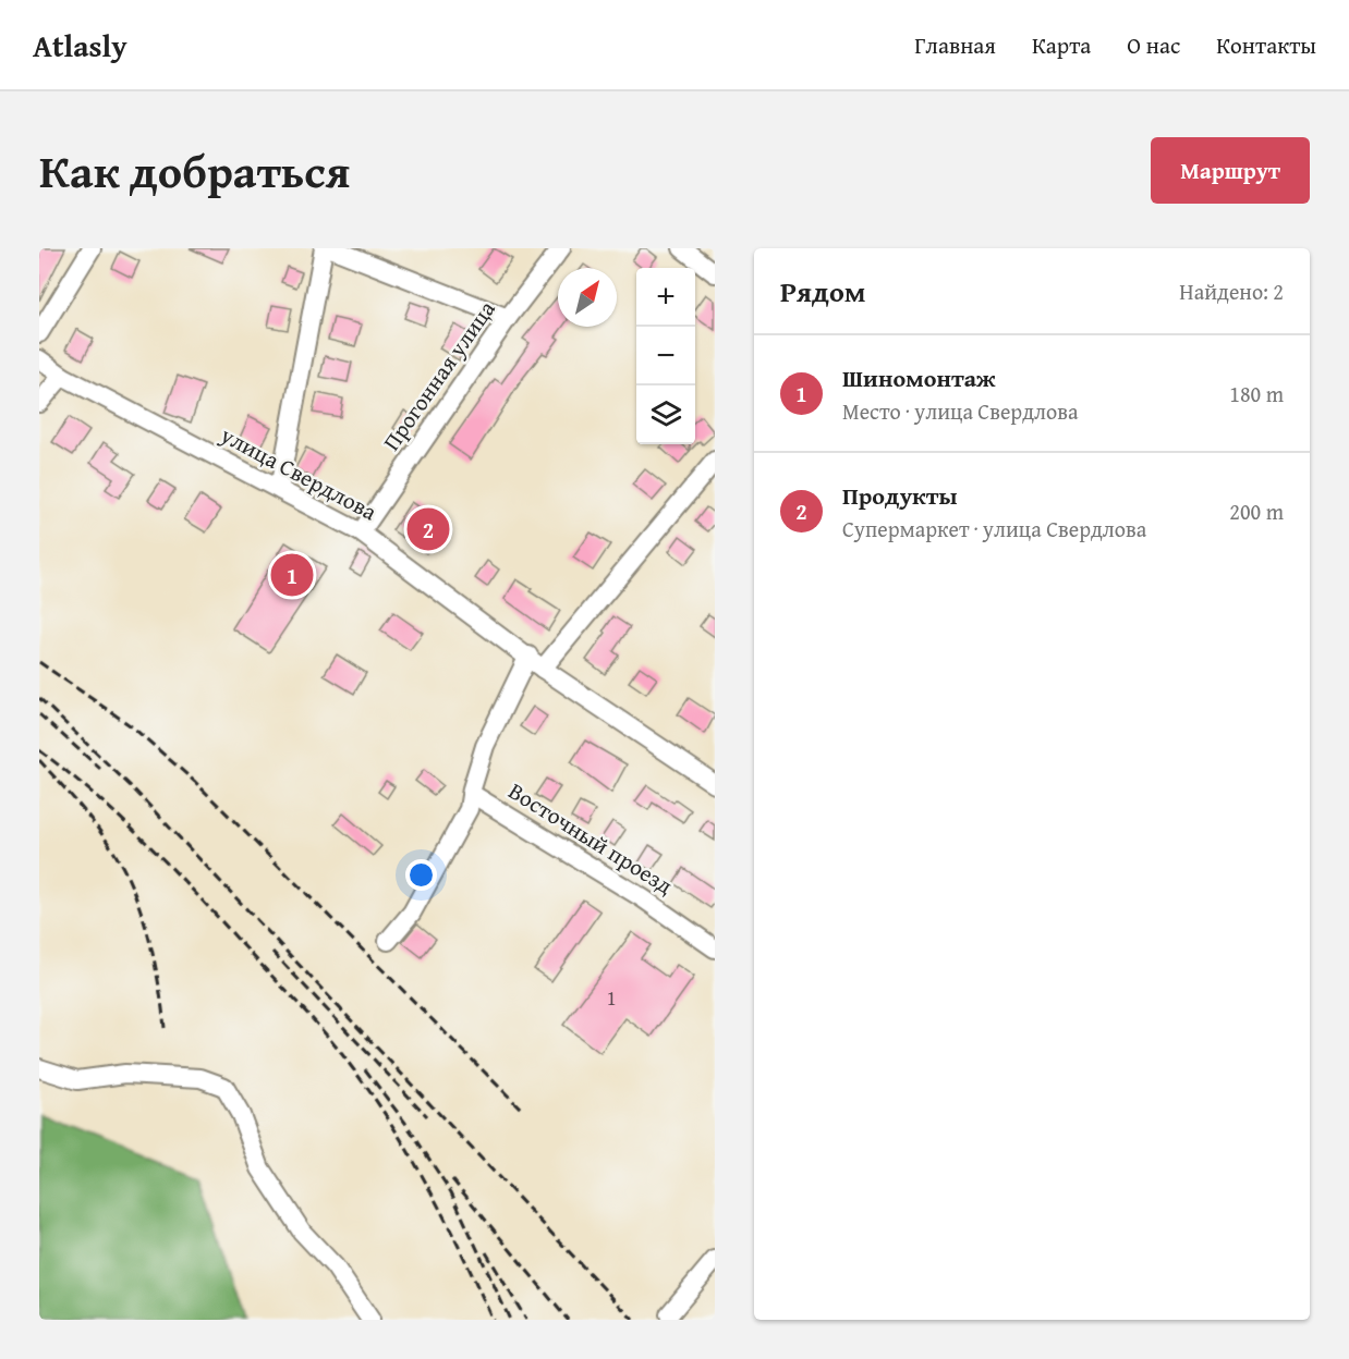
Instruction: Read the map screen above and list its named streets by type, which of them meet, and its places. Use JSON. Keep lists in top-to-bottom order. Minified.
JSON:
{"streets":{"street":["Прогонная улица","улица Свердлова","Восточный проезд"]},"crossings":[["Прогонная улица","улица Свердлова"]],"house_numbers":["1"],"north":"top right","page":{"header":"Atlasly","nav":["Главная","Карта","О нас","Контакты"],"title":"Как добраться","buttons":"Маршрут","heading":["Рядом","Найдено: 2"],"map_buttons":["+","−"],"list":[{"mark":"1","name":"Шиномонтаж","note":"Место · улица Свердлова","value":"180 m"},{"mark":"2","name":"Продукты","note":"Супермаркет · улица Свердлова","value":"200 m"}],"pins":["2","1"]}}
